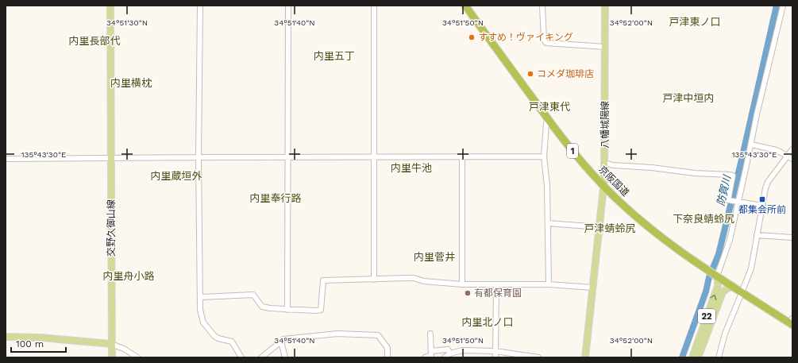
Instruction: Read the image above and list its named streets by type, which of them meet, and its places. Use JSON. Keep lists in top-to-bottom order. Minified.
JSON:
{"streets":{"highway":["1","京阪国道"],"main road":["八幡城陽線","交野久御山線","22"]},"crossings":[["八幡城陽線","京阪国道"],["京阪国道","22"]],"districts":["戸津東ノ口","内里長部代","内里五丁","内里横枕","戸津中垣内","戸津東代","内里牛池","内里蔵垣外","内里奉行路","下奈良蜻蛉尻","戸津蜻蛉尻","内里菅井","内里舟小路","内里北ノ口"],"water":["防賀川"],"places":{"other":["すすめ！ヴァイキング","コメダ珈琲店","有都保育園"],"transit":["都集会所前"]},"scale_bar":"100 m","coordinates":["34°51'30\"N","34°51'40\"N","34°51'50\"N","34°52'00\"N","135°43'30\"E"]}
